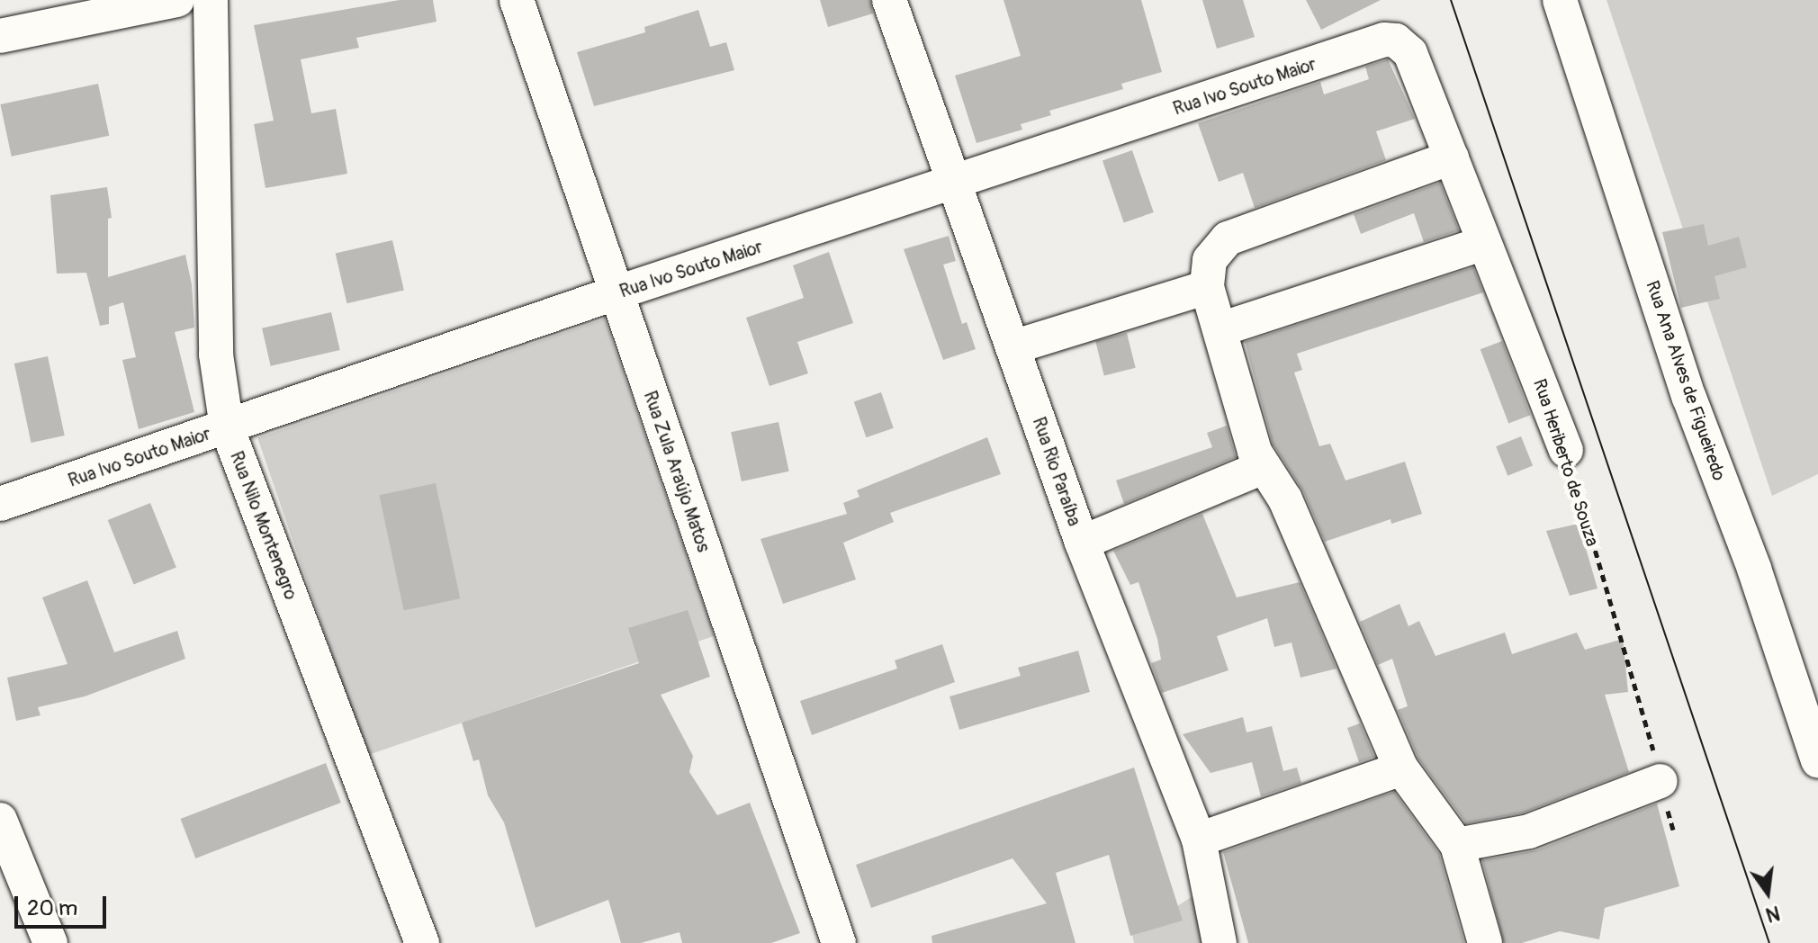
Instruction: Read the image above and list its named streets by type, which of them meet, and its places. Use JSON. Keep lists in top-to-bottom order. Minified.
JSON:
{"streets":{"street":["Rua Ivo Souto Maior","Rua Ana Alves de Figueiredo","Rua Heriberto de Souza","Rua Zula Araújo Matos","Rua Rio Paraíba","Rua Nilo Montenegro"]},"crossings":[["Rua Ivo Souto Maior","Rua Heriberto de Souza"],["Rua Ivo Souto Maior","Rua Zula Araújo Matos"],["Rua Ivo Souto Maior","Rua Rio Paraíba"],["Rua Ivo Souto Maior","Rua Nilo Montenegro"]],"scale_bar":"20 m","north":"bottom"}
